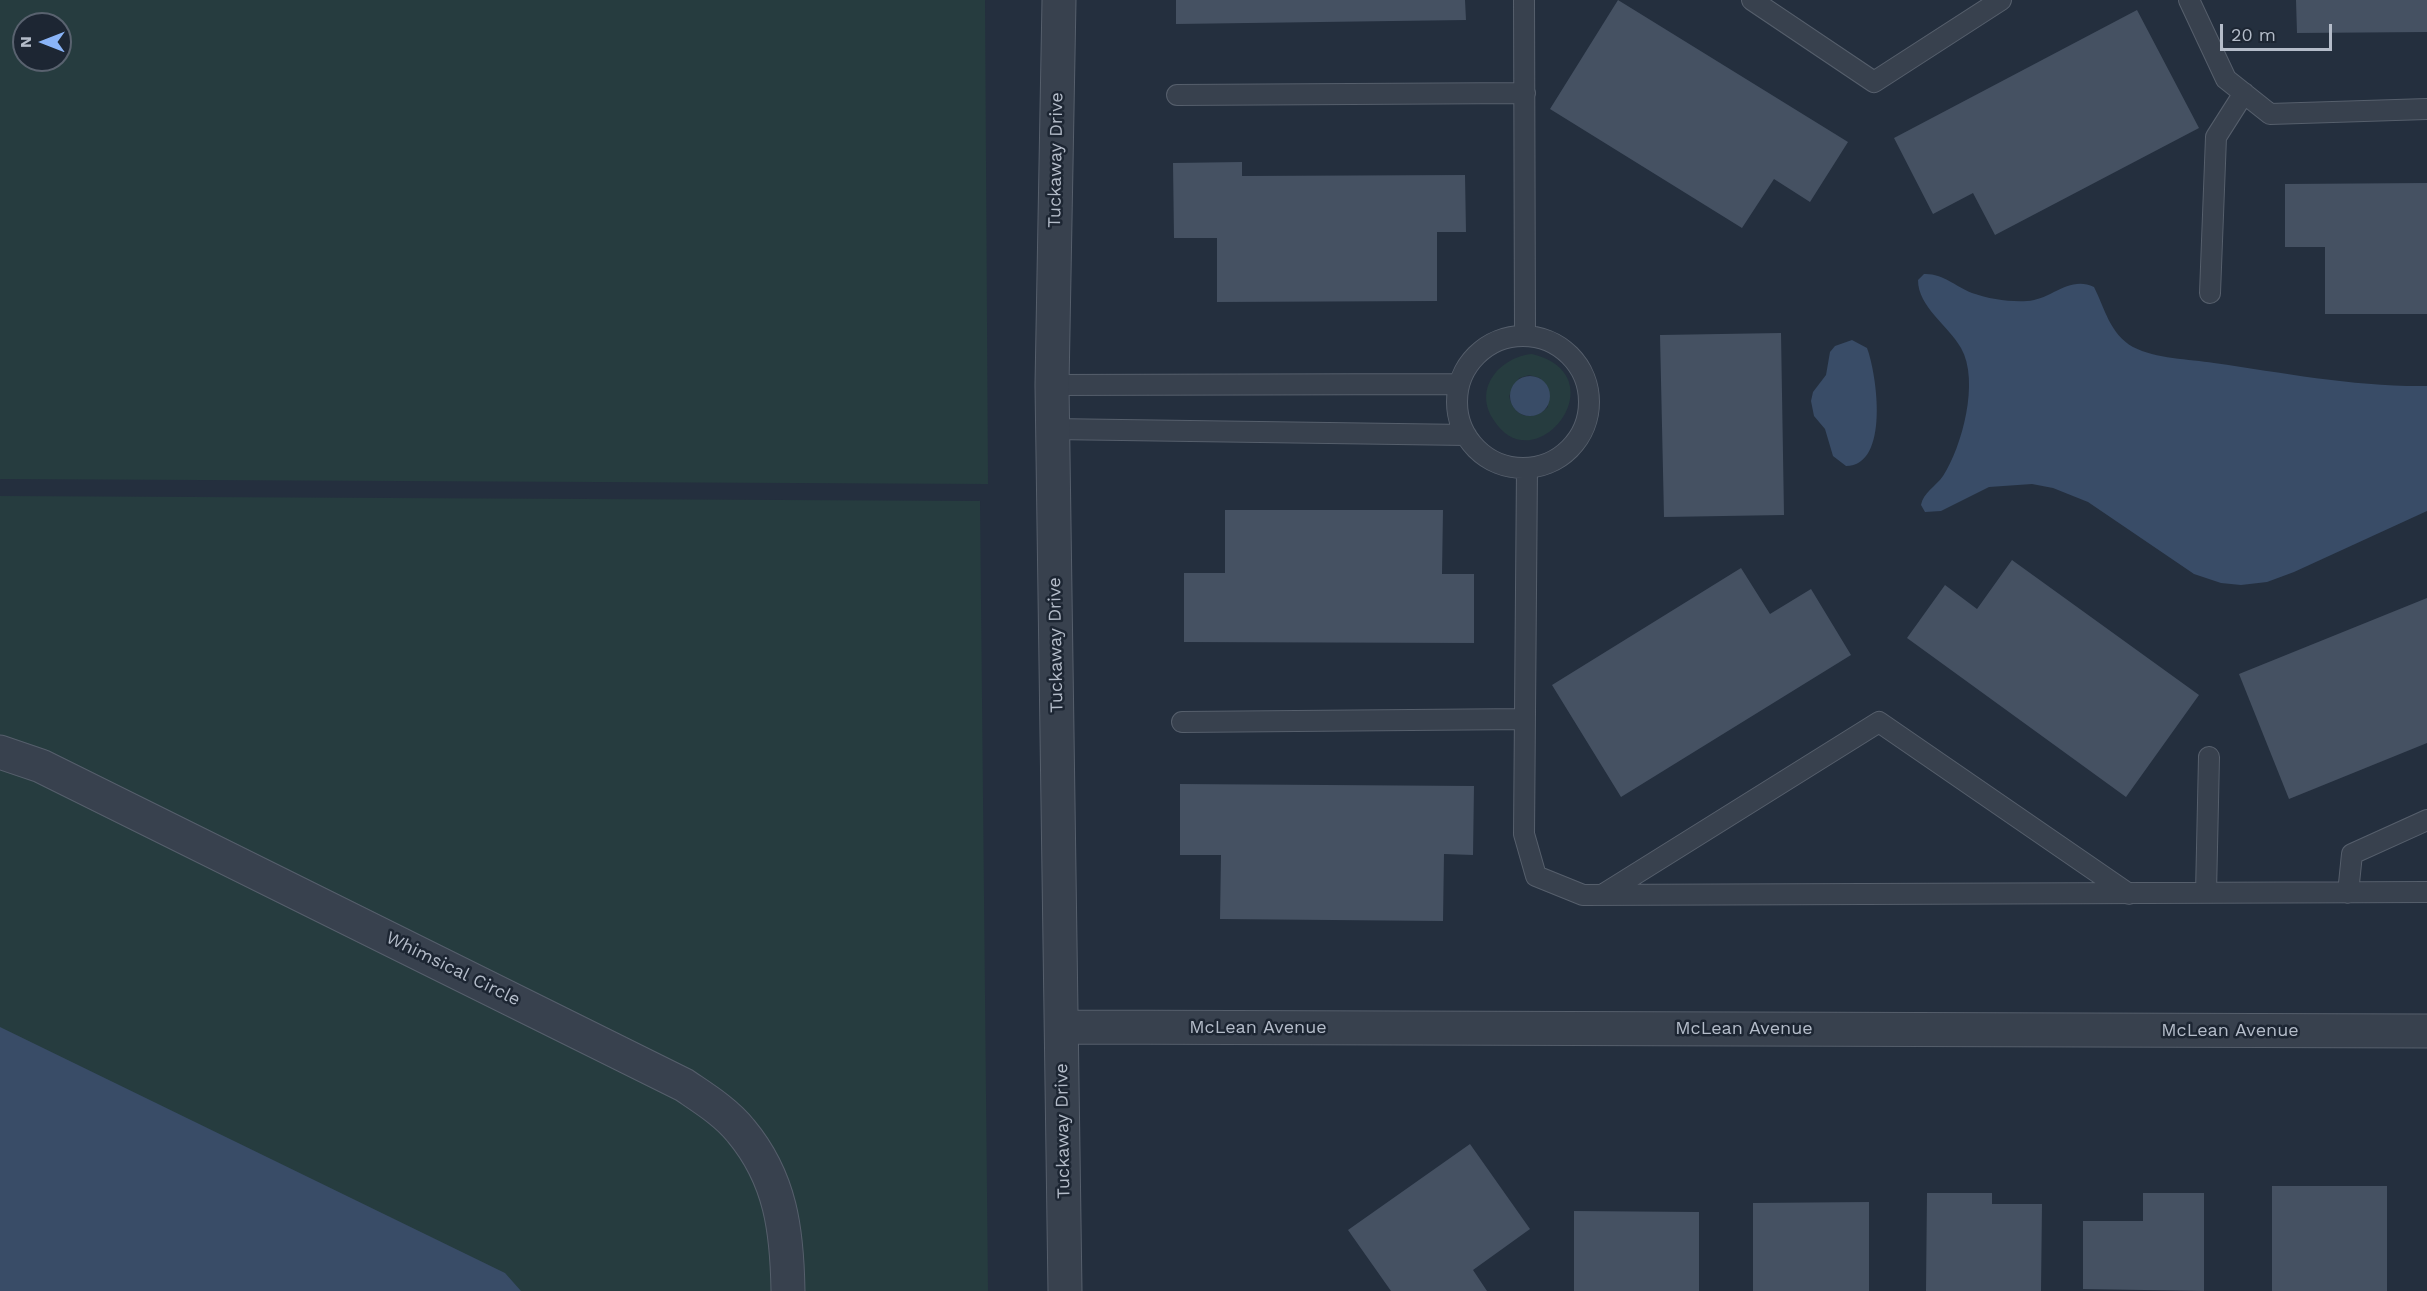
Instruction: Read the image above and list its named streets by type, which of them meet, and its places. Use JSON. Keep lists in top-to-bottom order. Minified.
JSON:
{"streets":{"street":["Tuckaway Drive","Whimsical Circle","McLean Avenue"]},"crossings":[["Tuckaway Drive","McLean Avenue"]],"scale_bar":"20 m","north":"left"}
